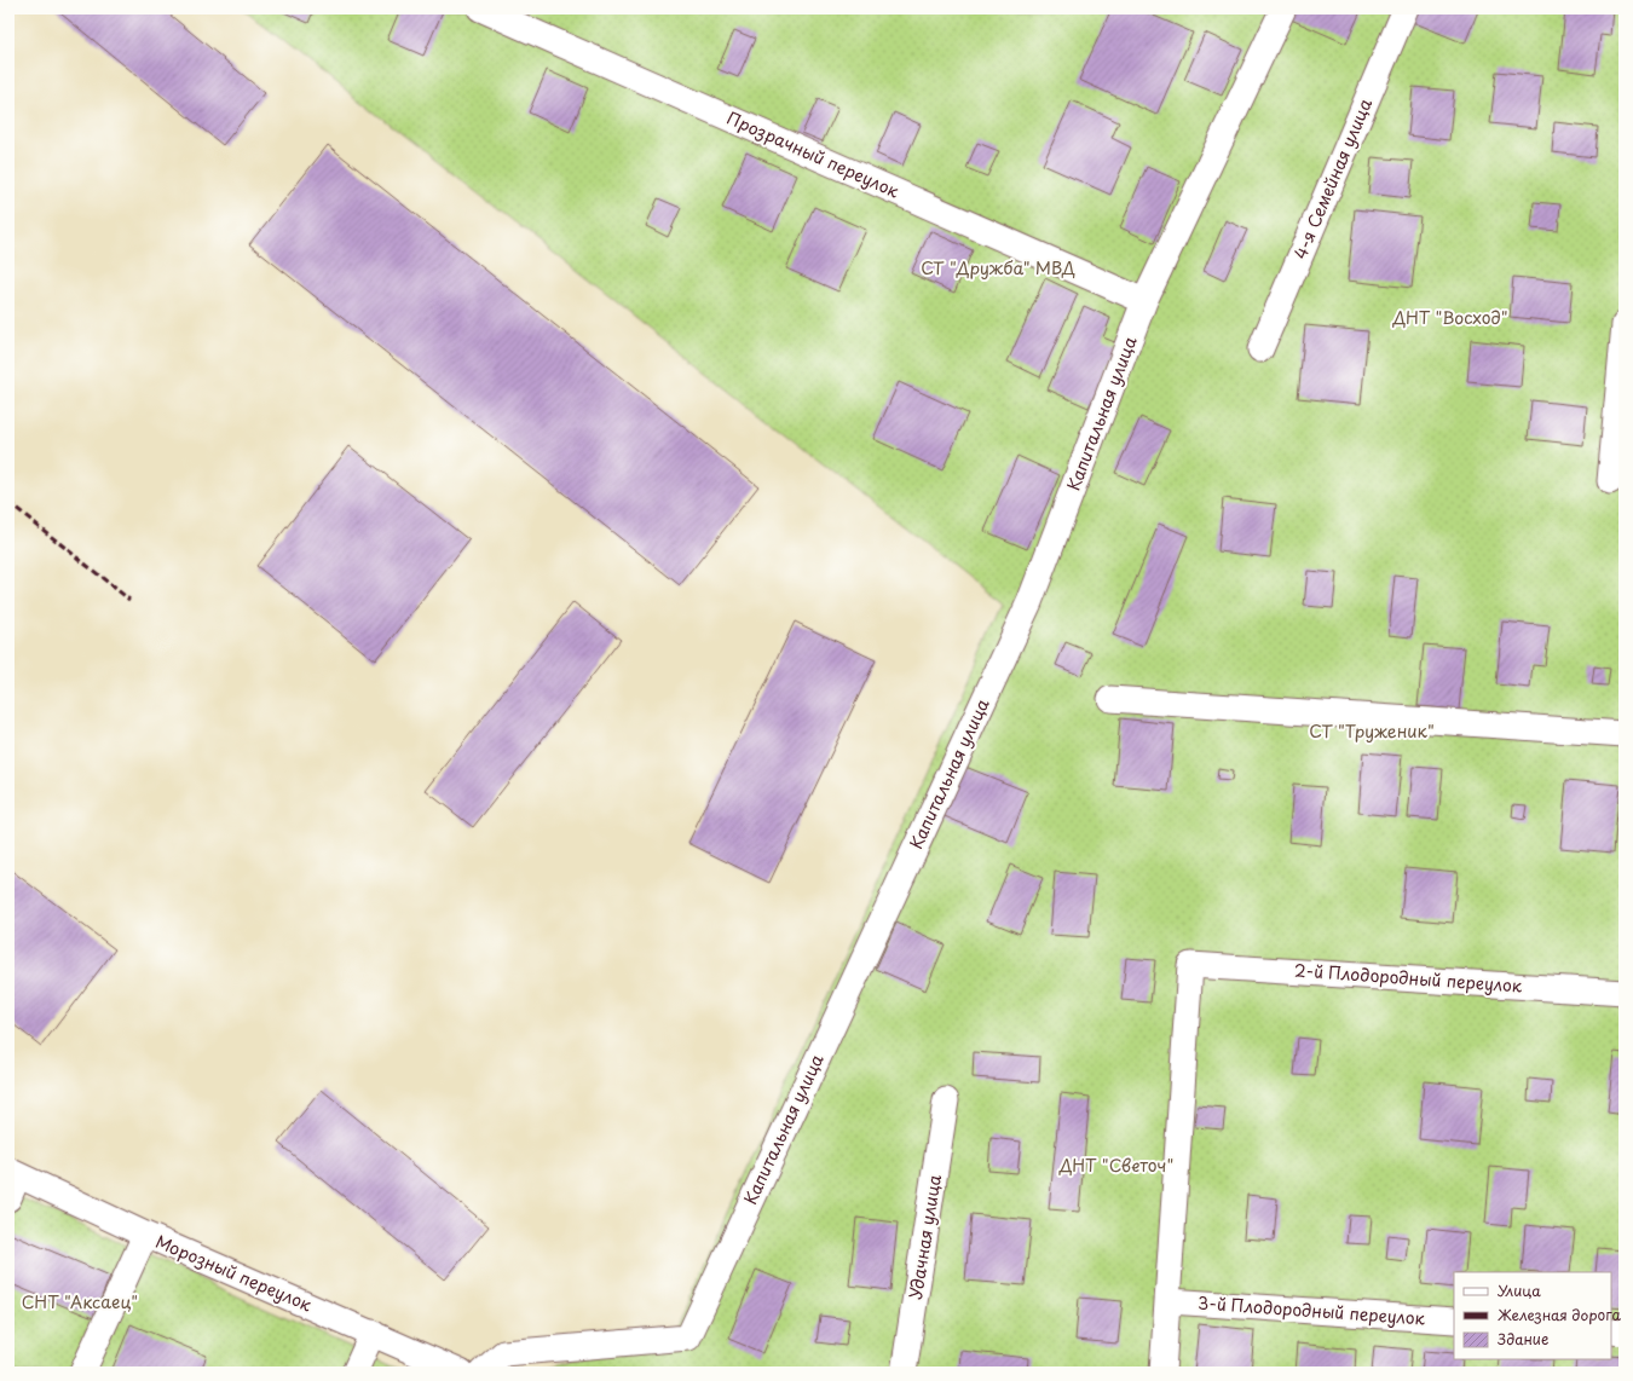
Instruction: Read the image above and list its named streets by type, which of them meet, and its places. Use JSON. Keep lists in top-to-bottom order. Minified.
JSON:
{"streets":{"street":["Прозрачный переулок","4-я Семейная улица","Капитальная улица","2-й Плодородный переулок","Удачная улица","Морозный переулок","3-й Плодородный переулок"]},"crossings":[["Прозрачный переулок","Капитальная улица"],["2-й Плодородный переулок","3-й Плодородный переулок"]],"parks":["СТ \"Дружба\" МВД","ДНТ \"Восход\"","СТ \"Труженик\"","ДНТ \"Светоч\"","СНТ \"Аксаец\""],"legend":["Улица","Железная дорога","Здание"]}
